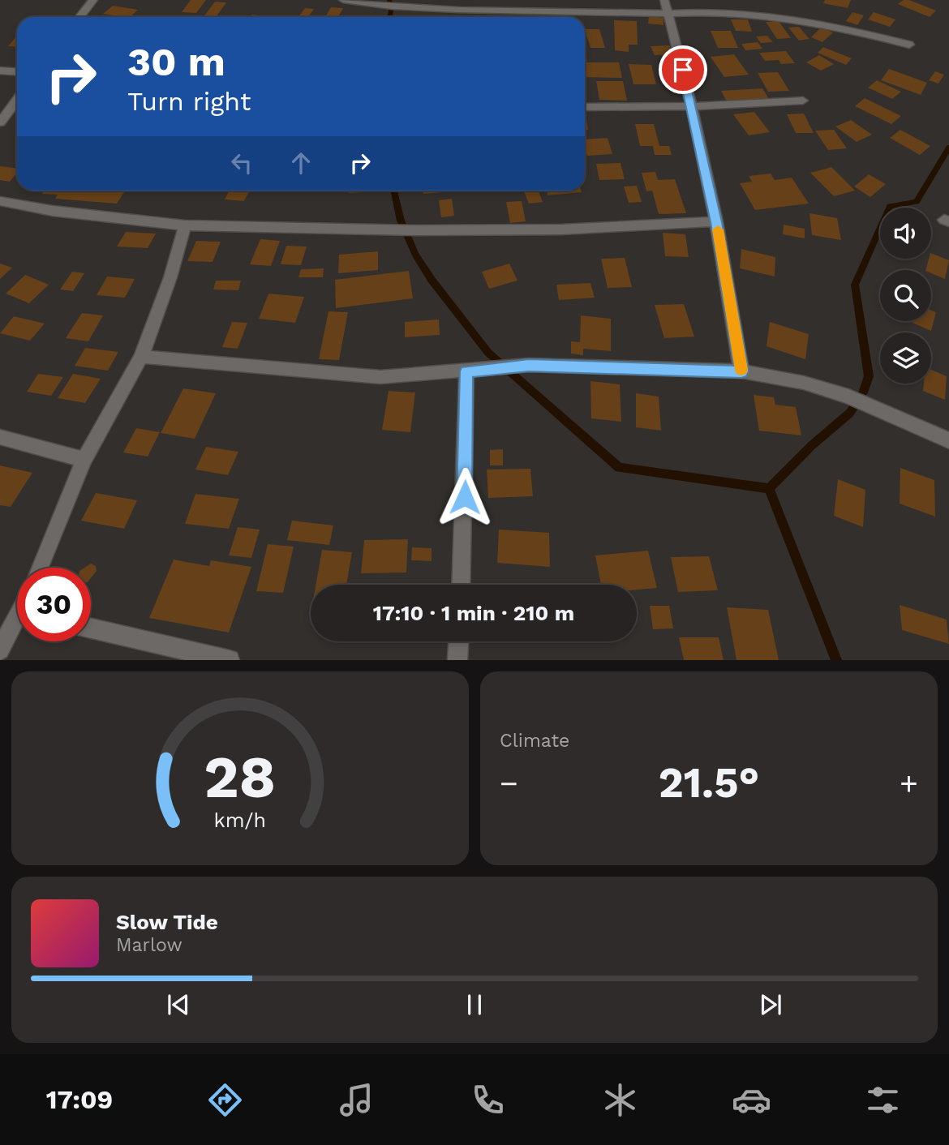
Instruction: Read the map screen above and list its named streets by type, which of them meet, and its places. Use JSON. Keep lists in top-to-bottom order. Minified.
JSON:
{"page":{"turn":["30 m","Turn right"],"limit":"30","trip":"17:10 · 1 min · 210 m","tile":"Climate","heat":["−","21.5°","+"],"song":["Slow Tide","Marlow"],"tabs":"17:09","gauge":["28","km/h"]}}
